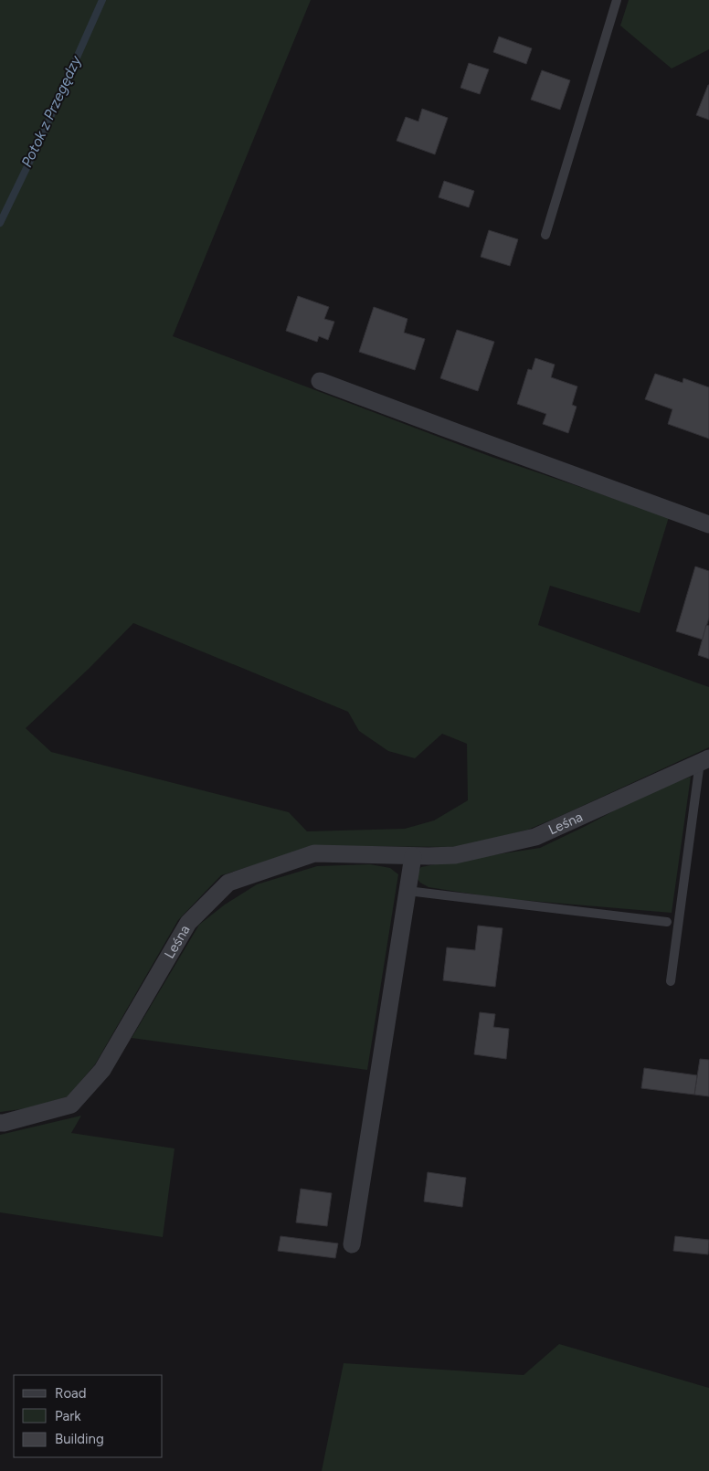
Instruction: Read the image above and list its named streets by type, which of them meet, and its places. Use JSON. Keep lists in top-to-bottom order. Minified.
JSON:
{"streets":{"street":["Leśna"]},"water":["Potok z Przegędzy"],"legend":["Road","Park","Building"]}
